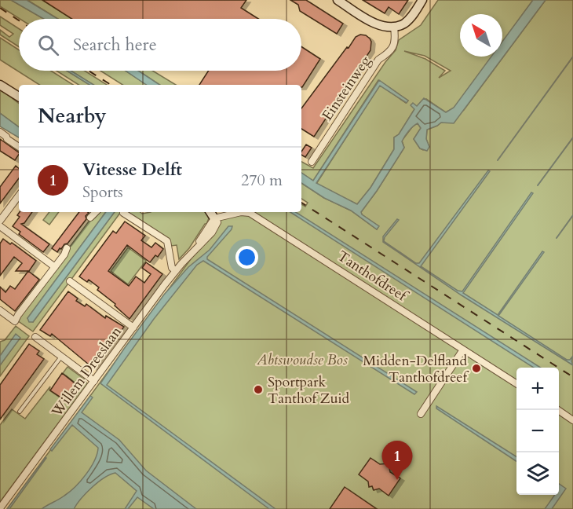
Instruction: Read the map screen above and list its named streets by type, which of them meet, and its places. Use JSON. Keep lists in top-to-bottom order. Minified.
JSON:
{"streets":{"street":["Einsteinweg","Tanthofdreef","Willem Dreeslaan"]},"crossings":[["Tanthofdreef","Willem Dreeslaan"]],"parks":["Abtswoudse Bos"],"places":["Midden-Delfland Tanthofdreef","Sportpark Tanthof Zuid"],"north":"top left","page":{"search":"Search here","heading":"Nearby","list":[{"mark":"1","name":"Vitesse Delft","note":"Sports","value":"270 m"}],"map_buttons":["+","−"],"pins":"1"}}
